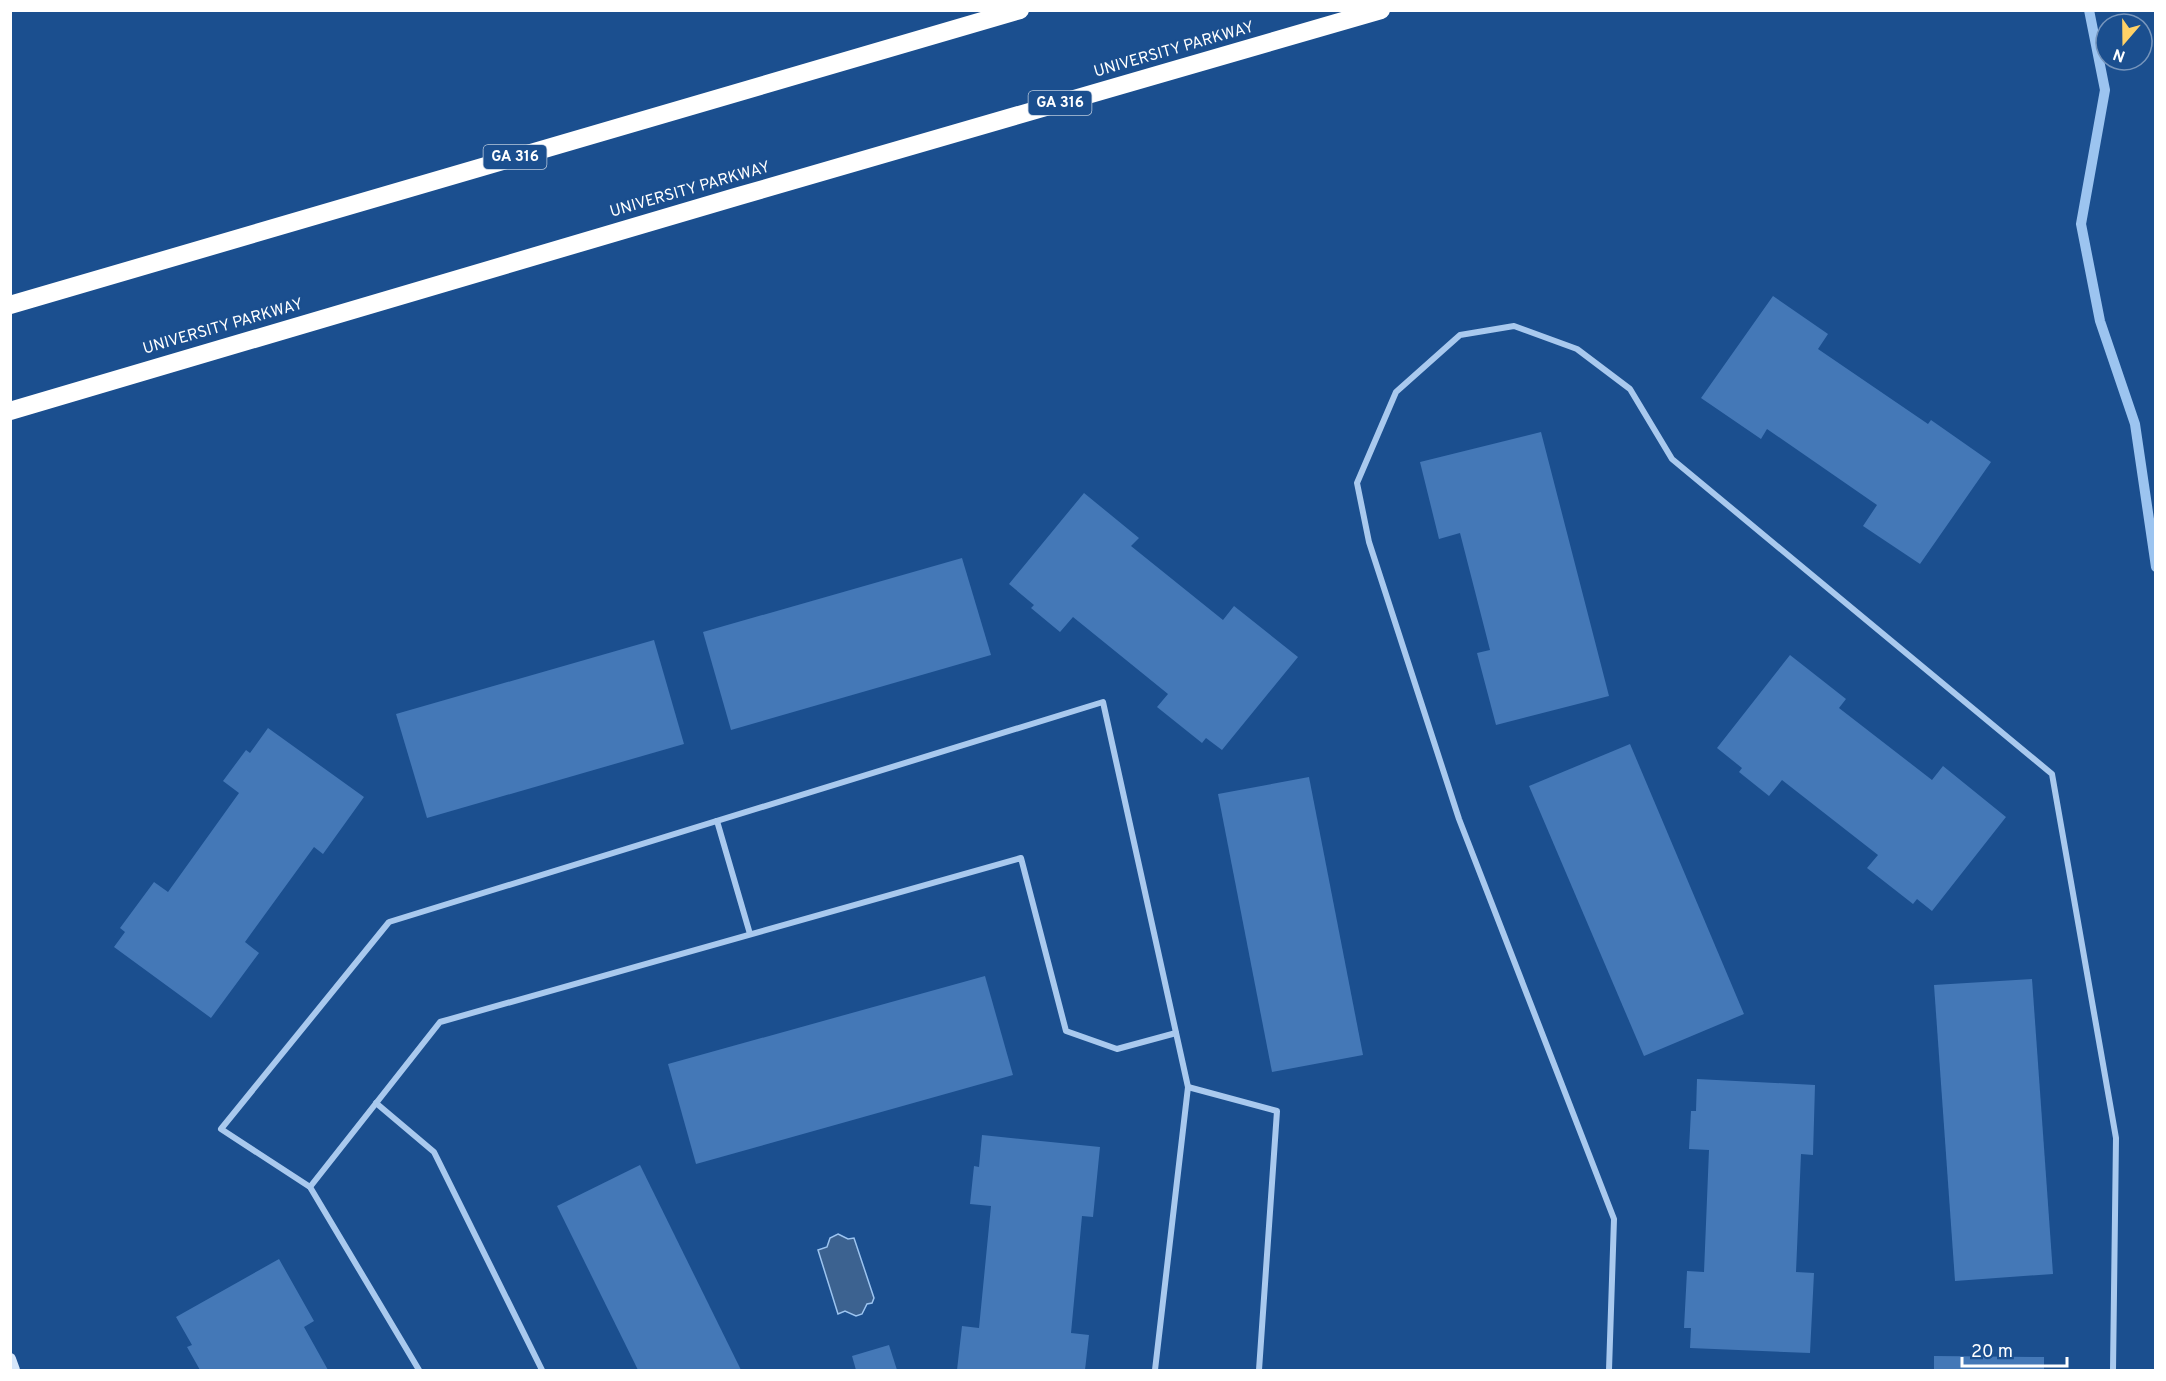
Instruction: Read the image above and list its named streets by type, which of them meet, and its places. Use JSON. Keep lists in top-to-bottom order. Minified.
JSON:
{"streets":{"highway":["UNIVERSITY PARKWAY","GA 316"]},"scale_bar":"20 m","north":"bottom"}
